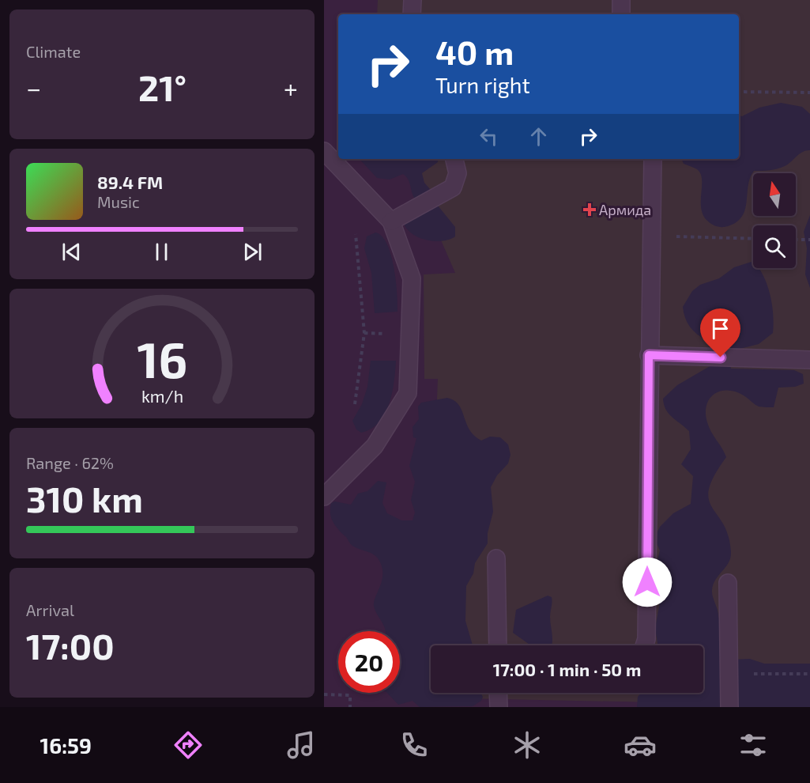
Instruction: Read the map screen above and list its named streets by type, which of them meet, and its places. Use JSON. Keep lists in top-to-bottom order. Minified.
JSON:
{"places":{"health":["Армида"]},"north":"top","page":{"tile":["Climate",["Range · 62%","310 km"],["Arrival","17:00"]],"turn":["40 m","Turn right"],"heat":["−","21°","+"],"song":["89.4 FM","Music"],"limit":"20","trip":"17:00 · 1 min · 50 m","tabs":"16:59","gauge":["16","km/h"]}}
